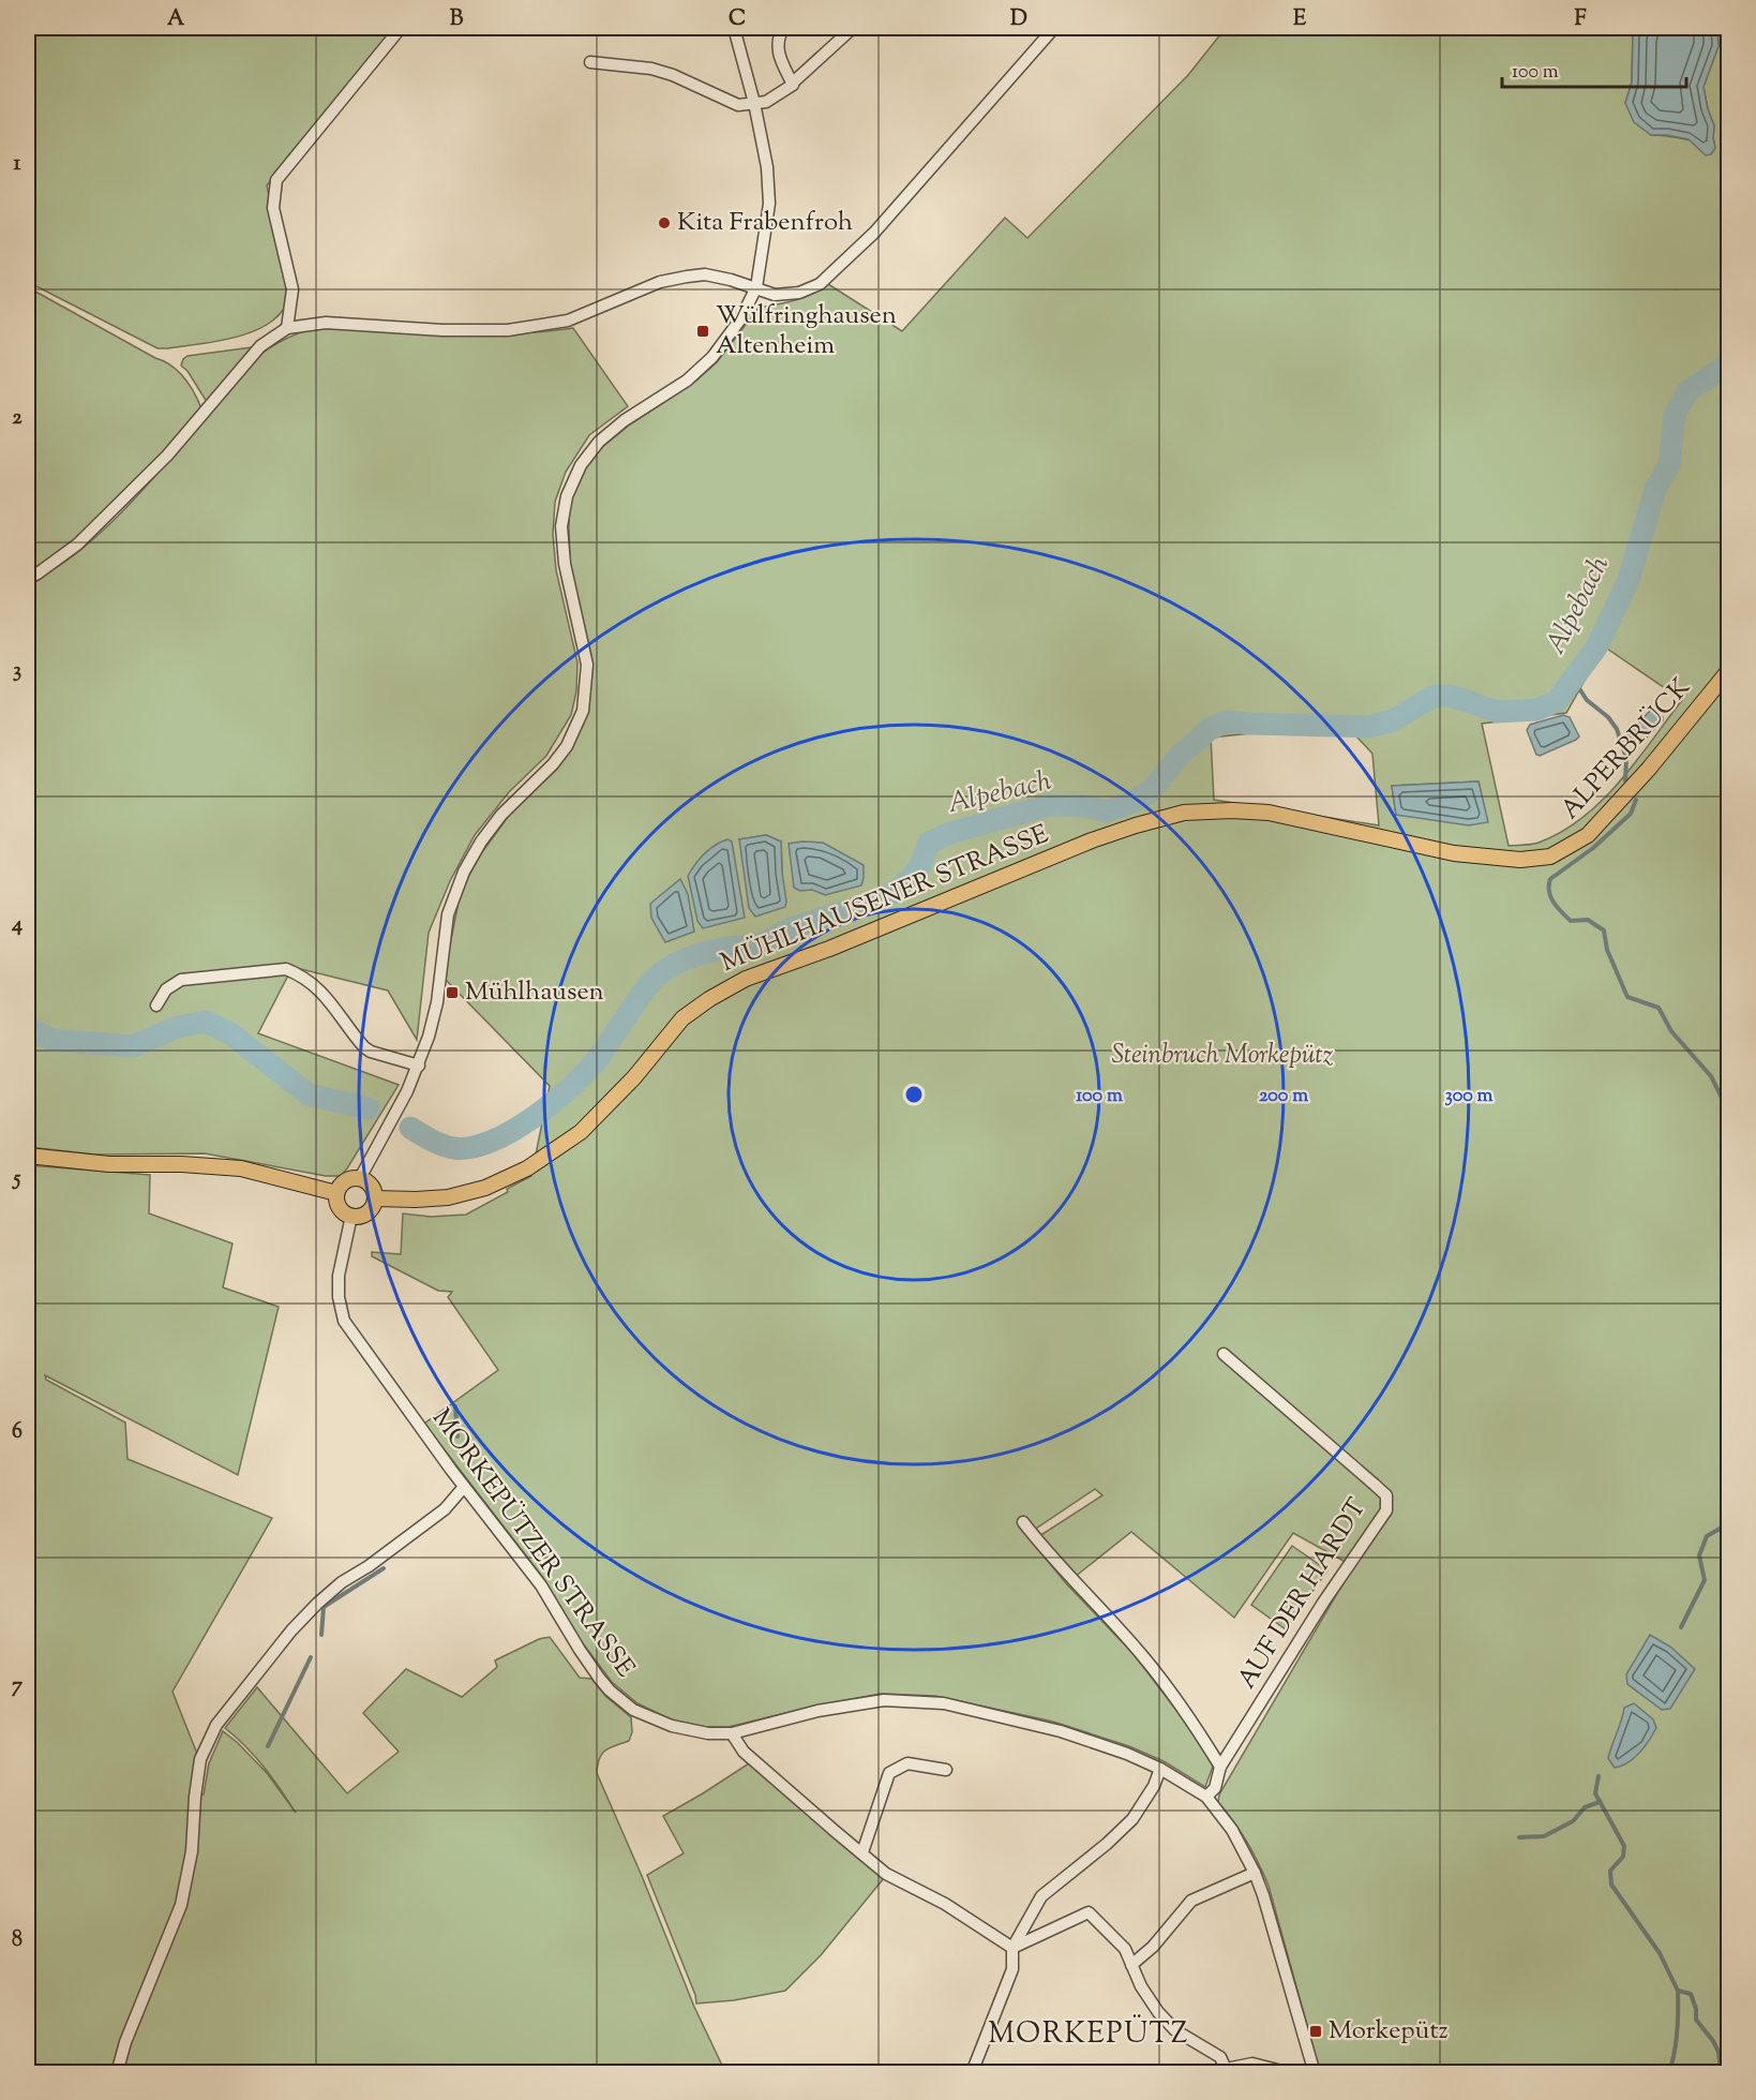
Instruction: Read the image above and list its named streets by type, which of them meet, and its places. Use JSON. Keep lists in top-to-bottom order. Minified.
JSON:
{"streets":{"main road":["ALPERBRÜCK","MÜHLHAUSENER STRASSE"],"street":["MORKEPÜTZER STRASSE","AUF DER HARDT"]},"crossings":[["ALPERBRÜCK","MÜHLHAUSENER STRASSE"],["MÜHLHAUSENER STRASSE","MORKEPÜTZER STRASSE"],["MORKEPÜTZER STRASSE","AUF DER HARDT"]],"districts":["MORKEPÜTZ"],"water":["Alpebach"],"parks":["Steinbruch Morkepütz"],"places":{"other":["Kita Frabenfroh"],"transit":["Wülfringhausen Altenheim","Mühlhausen","Morkepütz"]},"scale_bar":"100 m","grid":{"columns":["A","B","C","D","E","F"],"rows":["1","2","3","4","5","6","7","8"]},"rings":["100 m","200 m","300 m"]}
